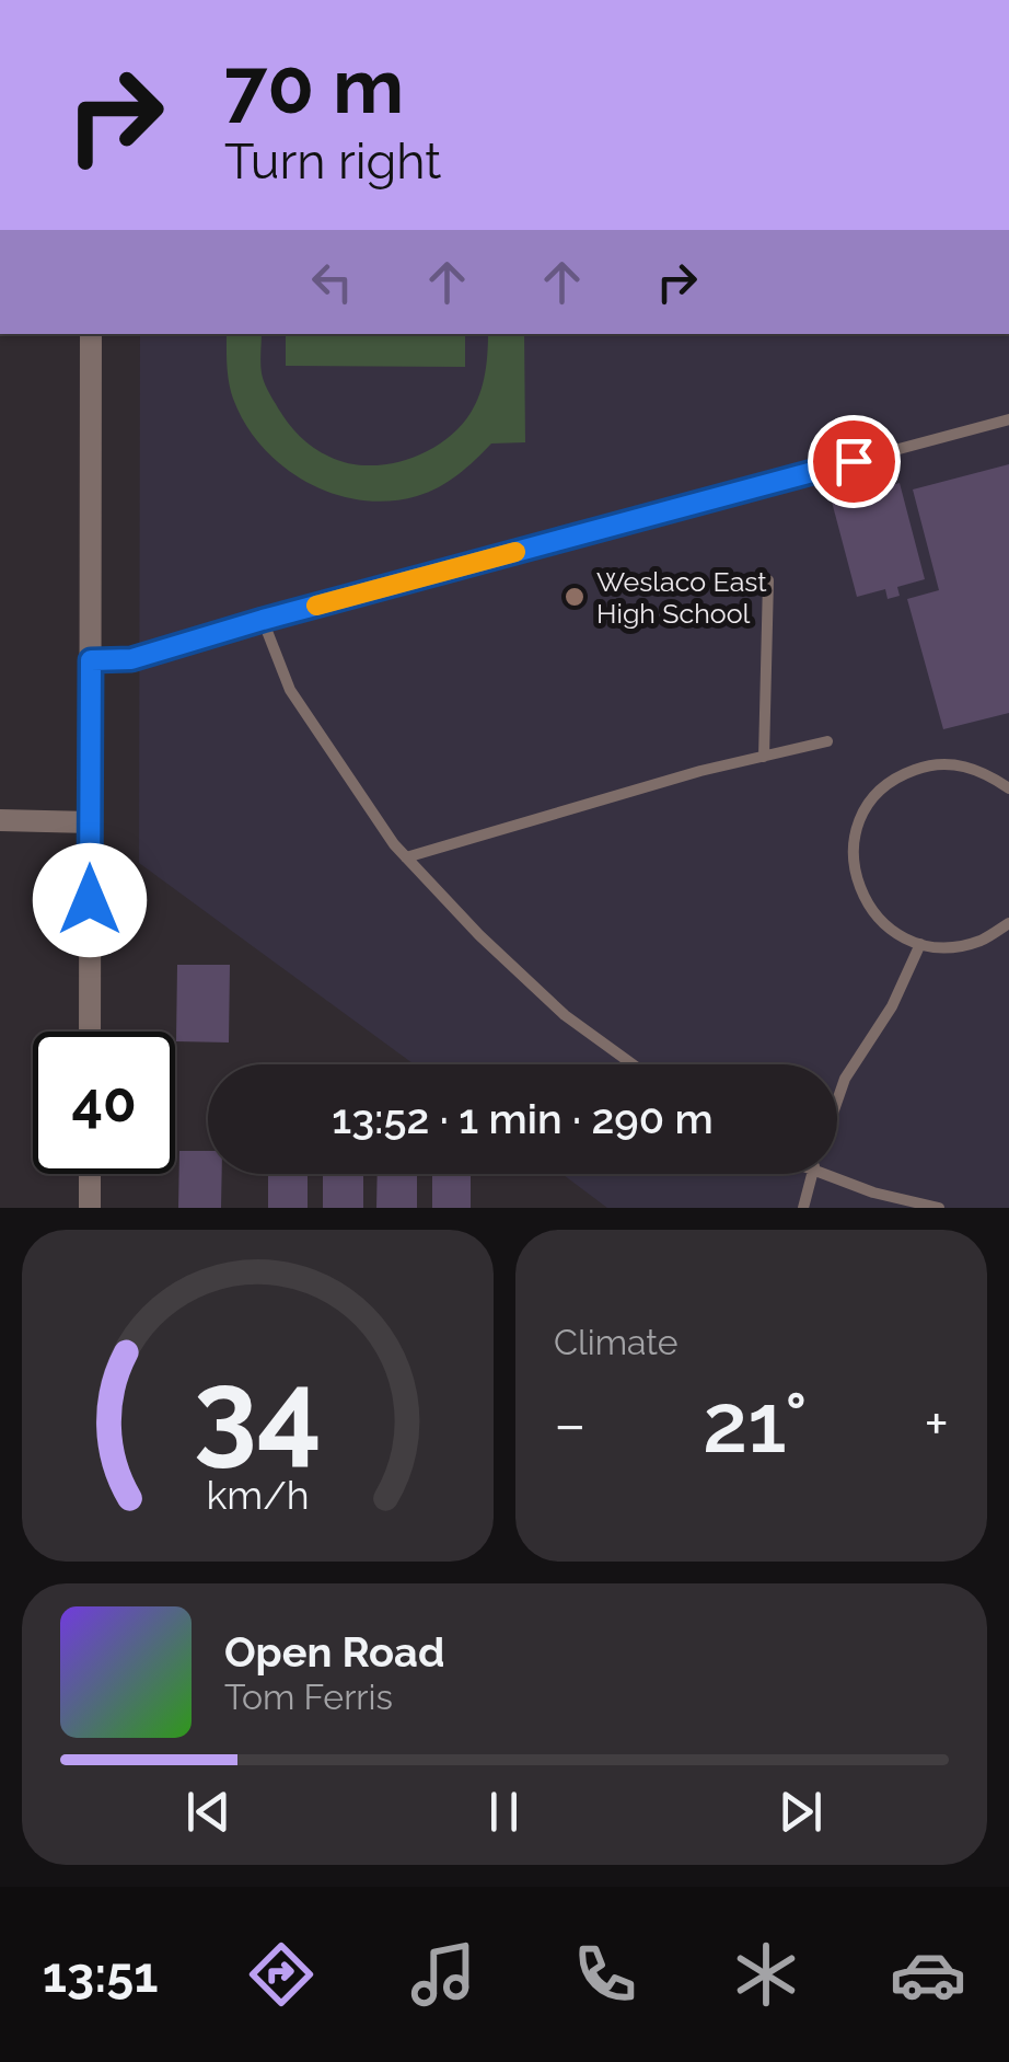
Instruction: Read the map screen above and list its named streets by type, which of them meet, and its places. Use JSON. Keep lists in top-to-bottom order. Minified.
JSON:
{"places":["Weslaco East High School"],"page":{"turn":["70 m","Turn right"],"limit":"40","trip":"13:52 · 1 min · 290 m","tile":"Climate","heat":["−","21°","+"],"song":["Open Road","Tom Ferris"],"tabs":"13:51","gauge":["34","km/h"]}}
